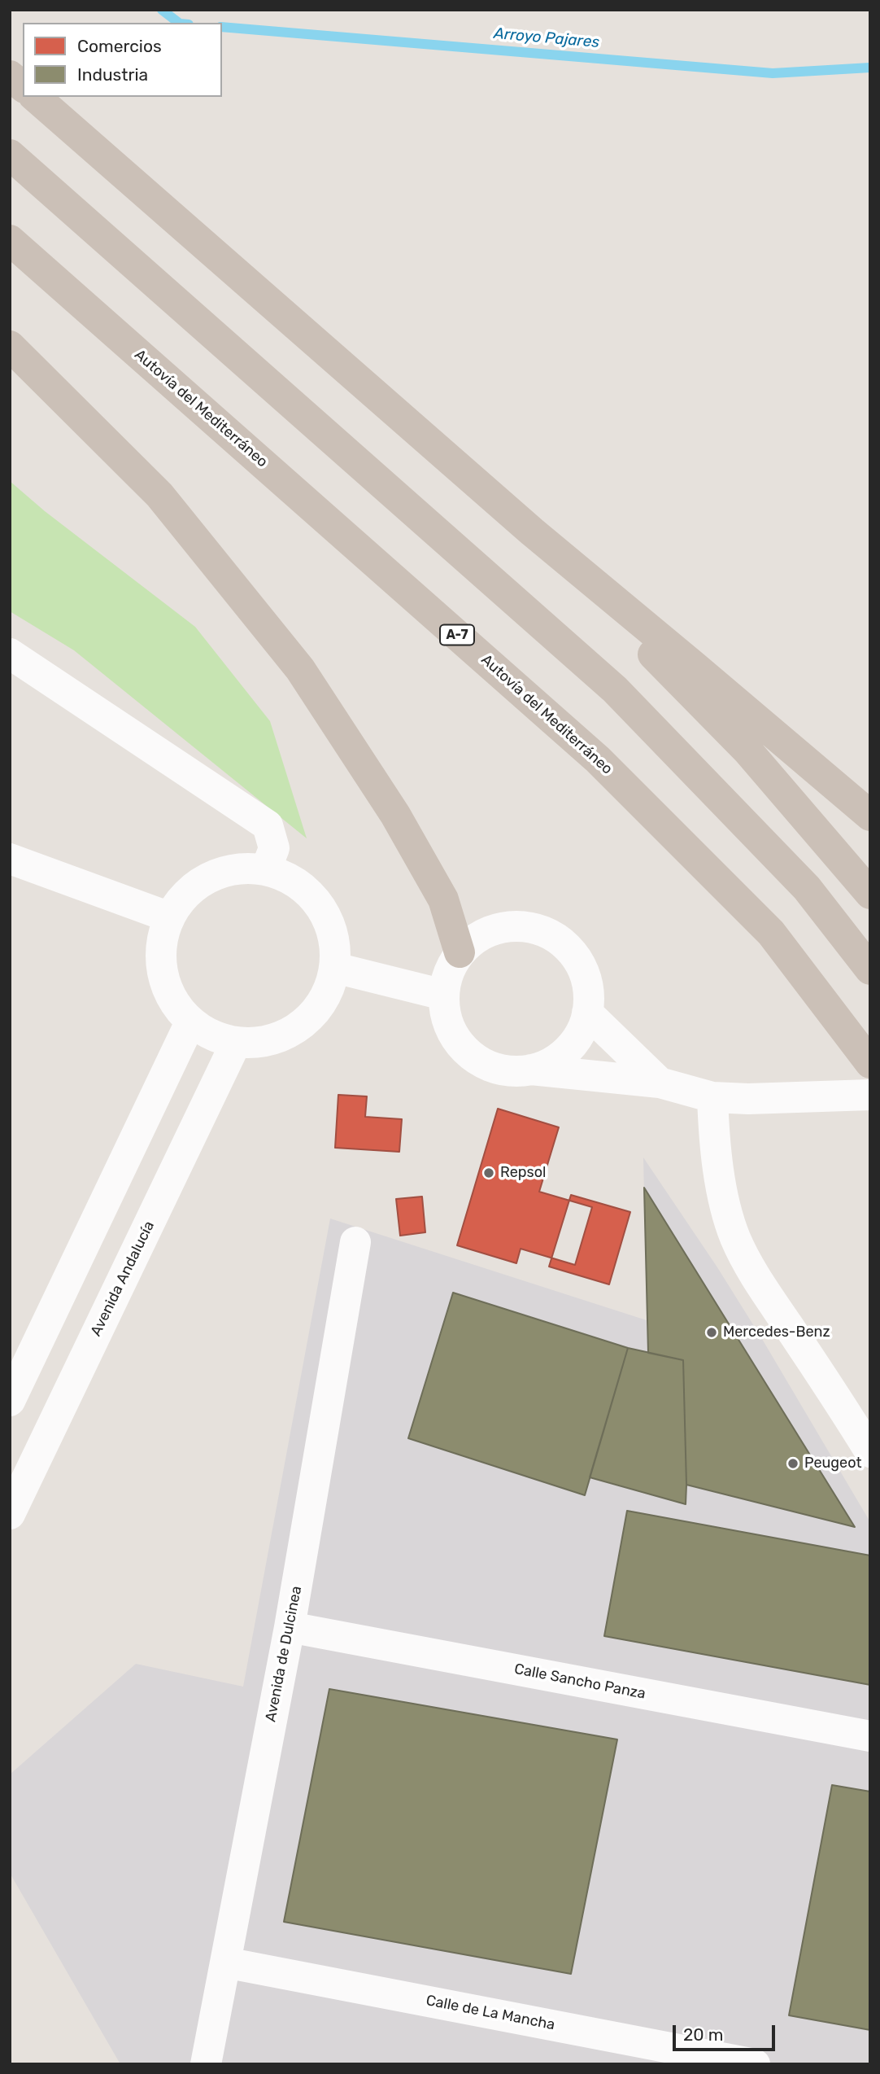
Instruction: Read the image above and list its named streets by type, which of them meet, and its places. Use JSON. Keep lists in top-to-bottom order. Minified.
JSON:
{"streets":{"highway":["Autovía del Mediterráneo","A-7"],"street":["Avenida Andalucía","Avenida de Dulcinea","Calle Sancho Panza","Calle de La Mancha"]},"crossings":[["Avenida de Dulcinea","Calle Sancho Panza"],["Avenida de Dulcinea","Calle de La Mancha"]],"water":["Arroyo Pajares"],"places":["Repsol","Mercedes-Benz","Peugeot"],"legend":["Comercios","Industria"],"scale_bar":"20 m"}
